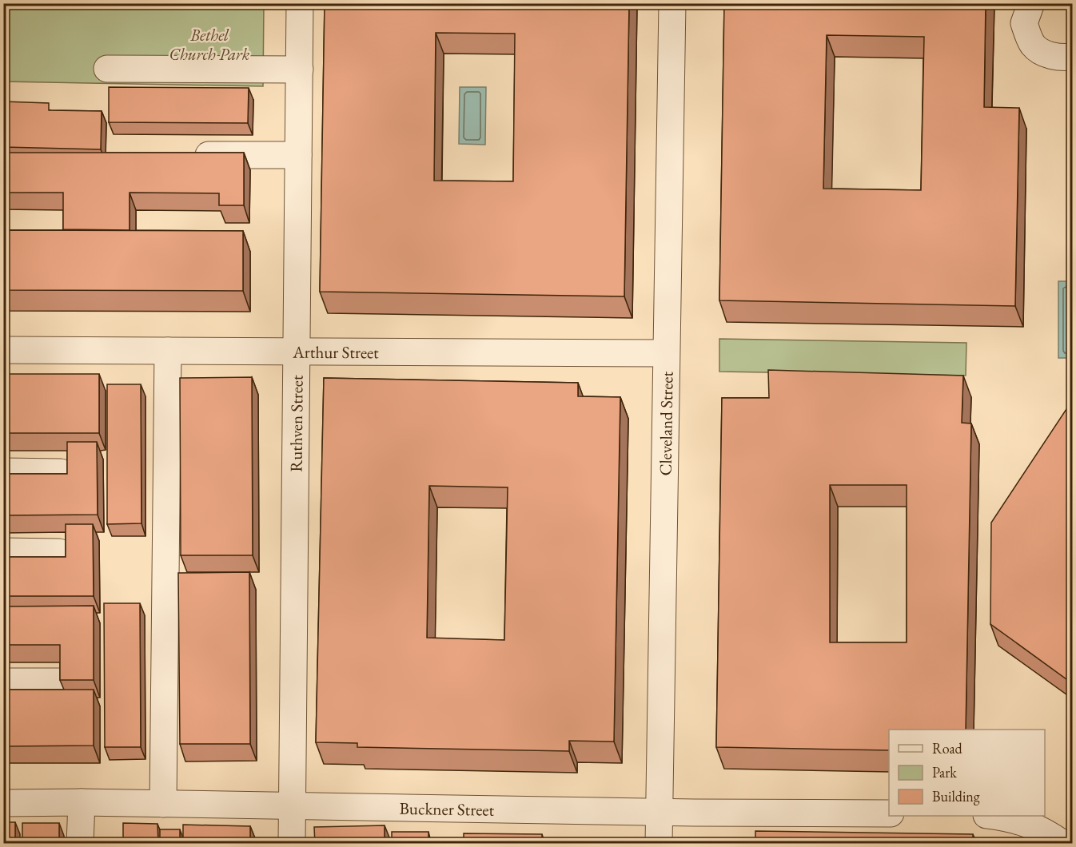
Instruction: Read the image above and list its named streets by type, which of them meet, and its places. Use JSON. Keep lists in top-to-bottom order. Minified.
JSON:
{"streets":{"street":["Arthur Street","Ruthven Street","Cleveland Street","Buckner Street"]},"crossings":[["Arthur Street","Ruthven Street"],["Arthur Street","Cleveland Street"],["Ruthven Street","Buckner Street"],["Cleveland Street","Buckner Street"]],"parks":["Bethel Church Park"],"legend":["Road","Park","Building"]}
